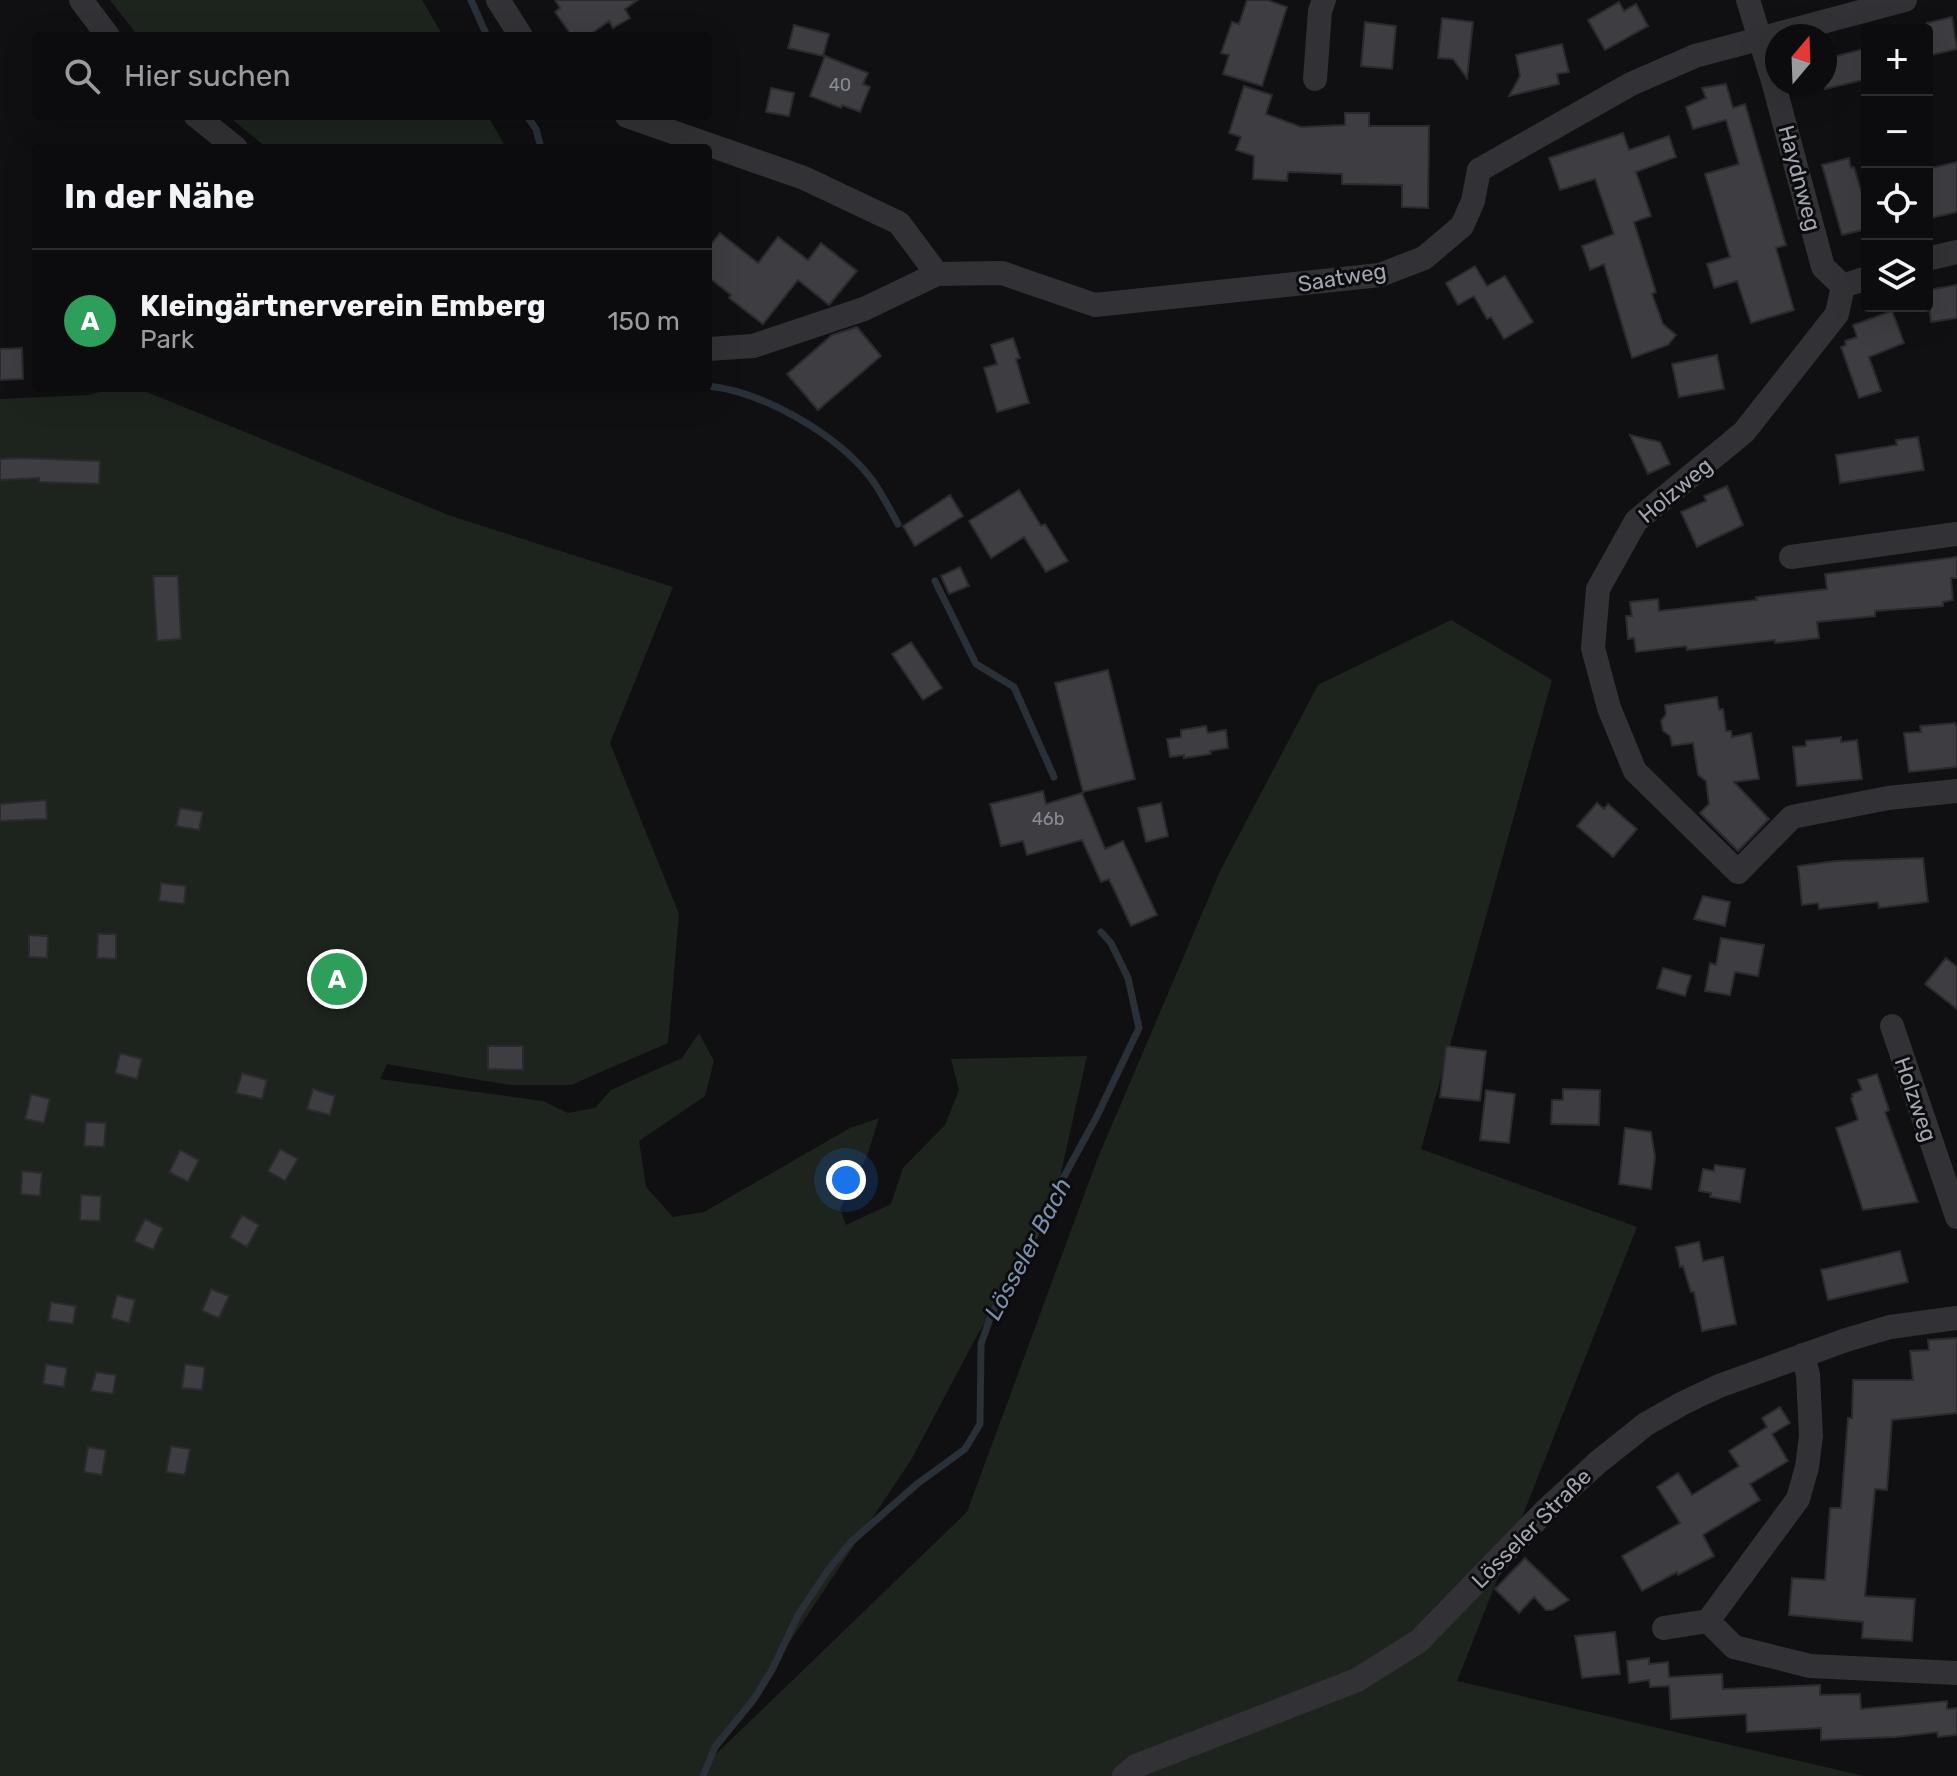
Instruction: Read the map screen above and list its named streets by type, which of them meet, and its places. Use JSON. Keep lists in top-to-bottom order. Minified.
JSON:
{"streets":{"street":["Haydnweg","Saatweg","Holzweg","Lösseler Straße"]},"crossings":[["Haydnweg","Saatweg"],["Haydnweg","Holzweg"]],"water":["Lösseler Bach"],"house_numbers":["40","46b"],"north":"top","page":{"map_buttons":["+","−"],"search":"Hier suchen","heading":"In der Nähe","list":[{"mark":"A","name":"Kleingärtnerverein Emberg","note":"Park","value":"150 m"}],"pins":"A"}}
